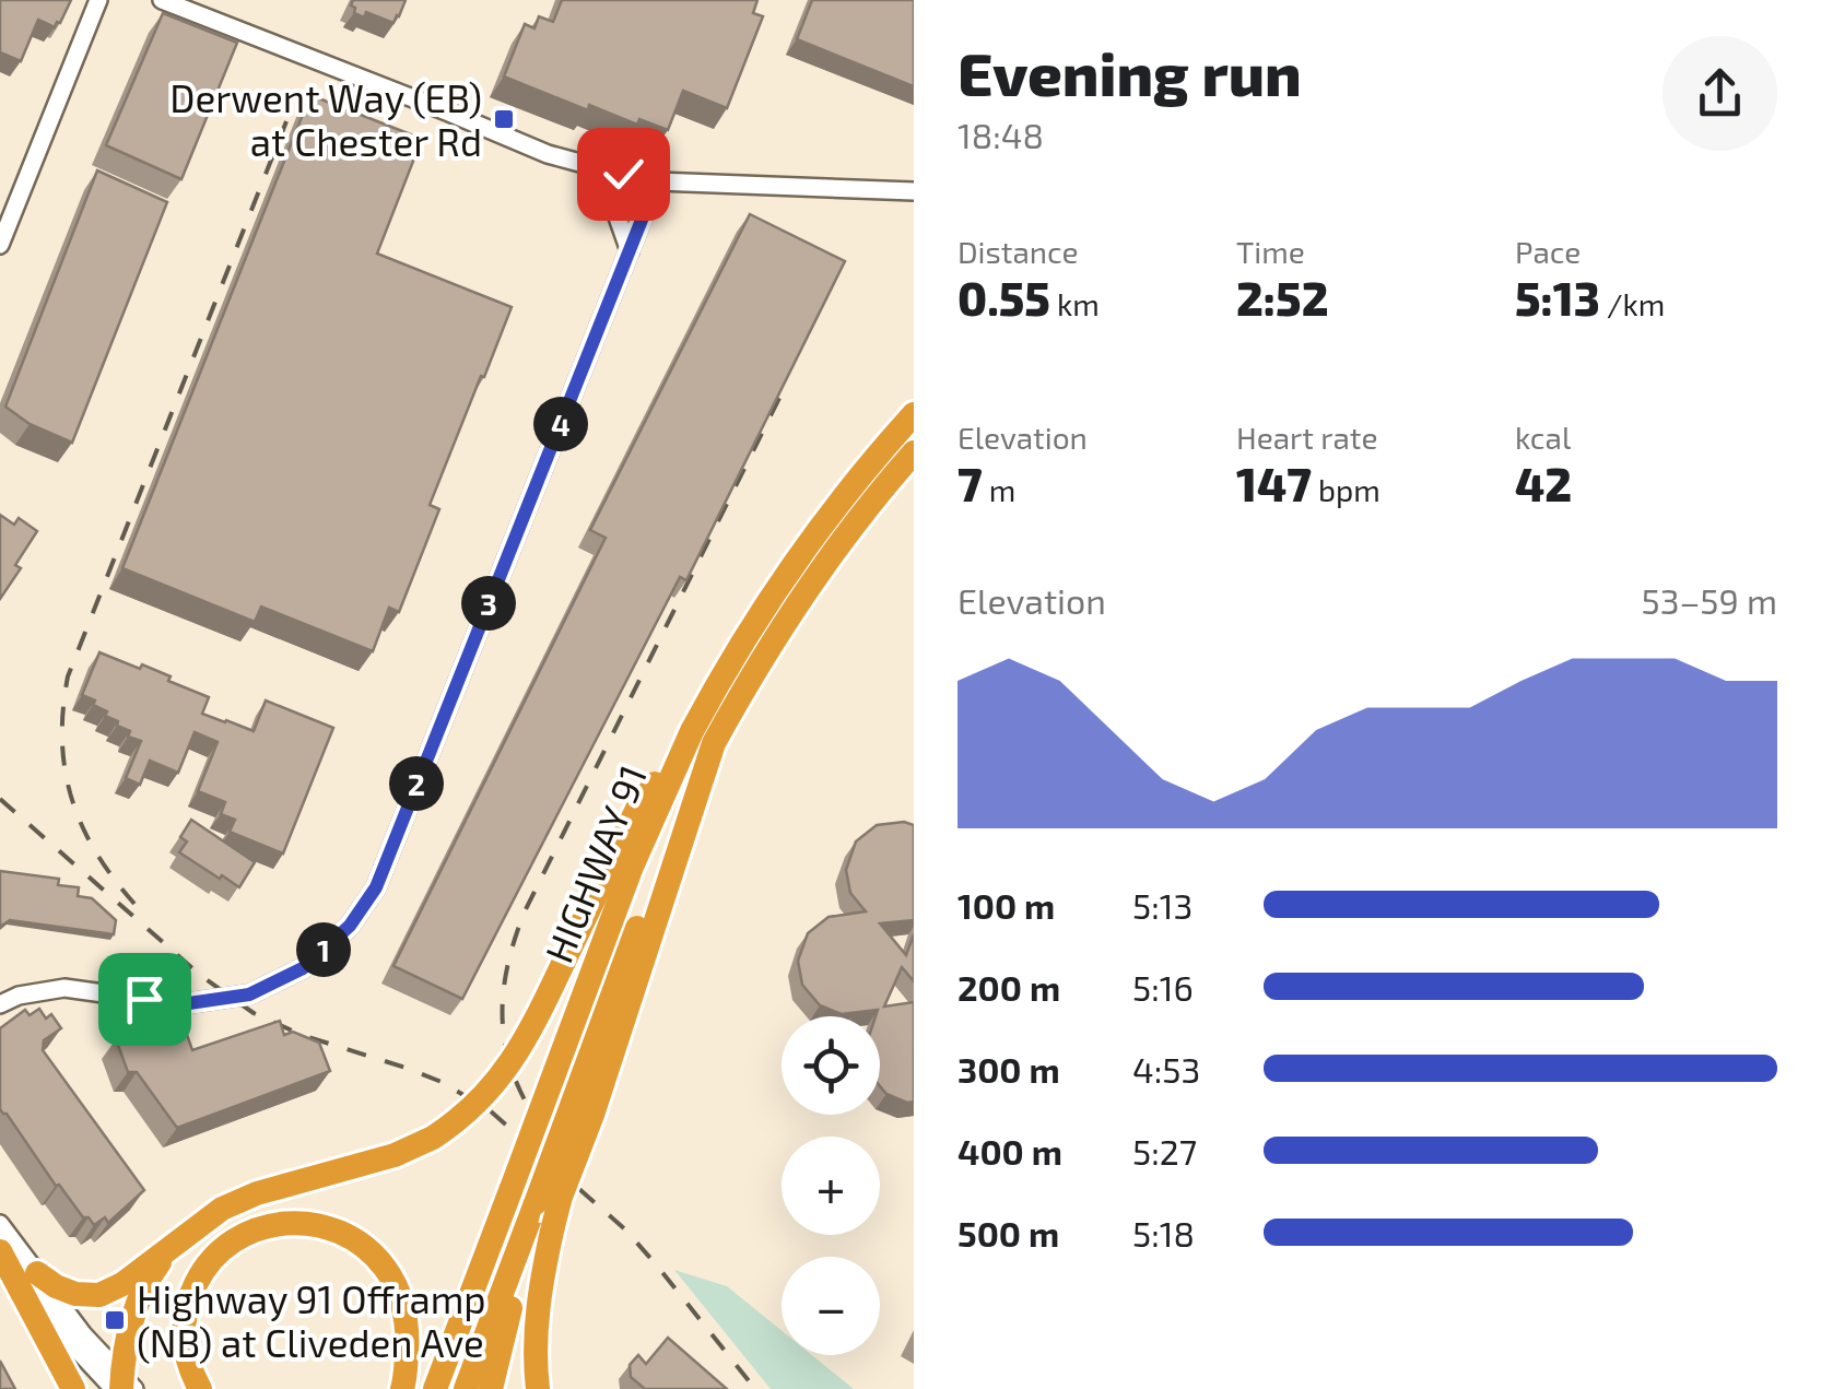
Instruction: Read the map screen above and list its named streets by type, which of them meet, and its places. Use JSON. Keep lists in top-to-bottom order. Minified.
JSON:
{"streets":{"highway":["HIGHWAY 91"]},"places":{"transit":["Derwent Way (EB) at Chester Rd","Highway 91 Offramp (NB) at Cliveden Ave"]},"page":{"heading":["Evening run","18:48"],"stats":[["Distance","0.55 km"],["Time","2:52"],["Pace","5:13 /km"],["Elevation","7 m"],["Heart rate","147 bpm"],["kcal","42"]],"pins":["4","3","2","1"],"chart":["Elevation","53–59 m"],"list":[{"name":"100 m","note":"5:13"},{"name":"200 m","note":"5:16"},{"name":"300 m","note":"4:53"},{"name":"400 m","note":"5:27"},{"name":"500 m","note":"5:18"}],"map_buttons":["+","−"]}}
